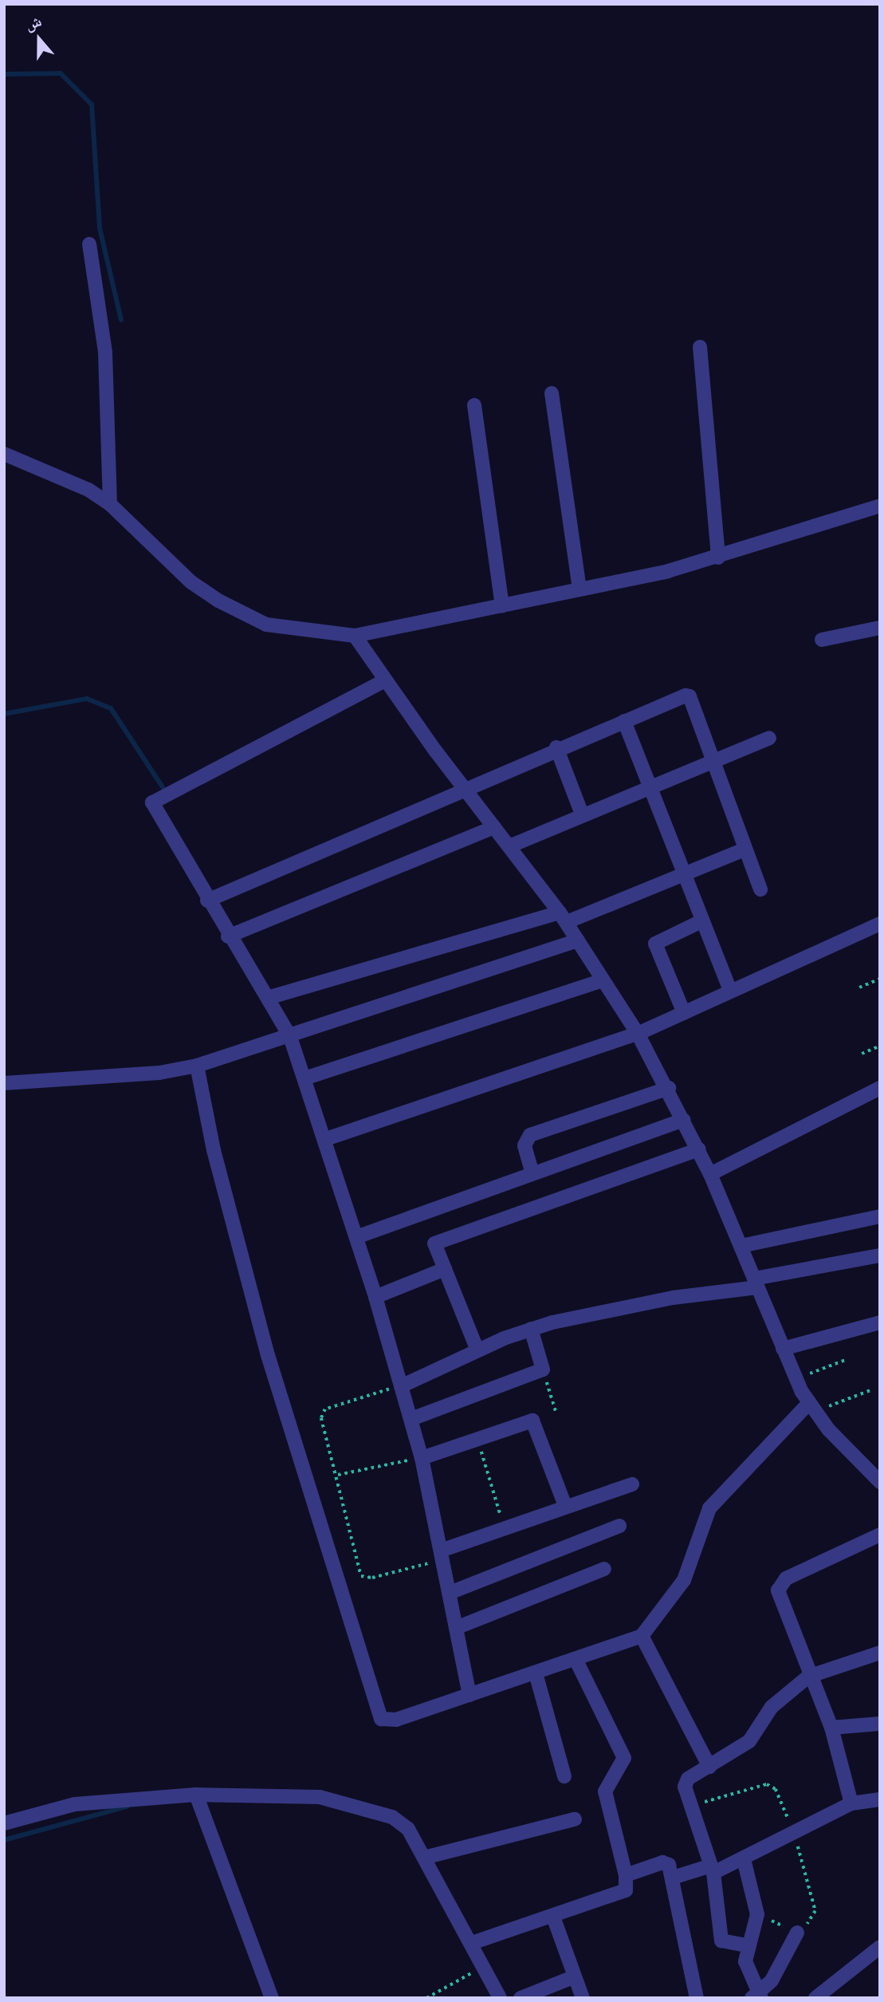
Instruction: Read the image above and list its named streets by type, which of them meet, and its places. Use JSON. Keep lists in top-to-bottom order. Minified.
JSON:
{"north":"top"}
